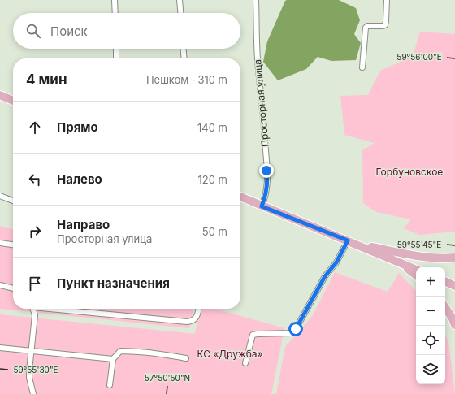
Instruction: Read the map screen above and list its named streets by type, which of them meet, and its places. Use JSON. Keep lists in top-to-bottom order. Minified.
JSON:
{"streets":{"street":["Просторная улица"]},"parks":["Горбуновское","КС «Дружба»"],"page":{"search":"Поиск","heading":["4 мин","Пешком · 310 m"],"list":[["Прямо","140 m"],["Налево","120 m"],["Направо","Просторная улица","50 m"],"Пункт назначения"],"map_buttons":["+","−"]},"coordinates":["59°56'00\"E","59°55'45\"E","59°55'30\"E","57°50'50\"N"]}
